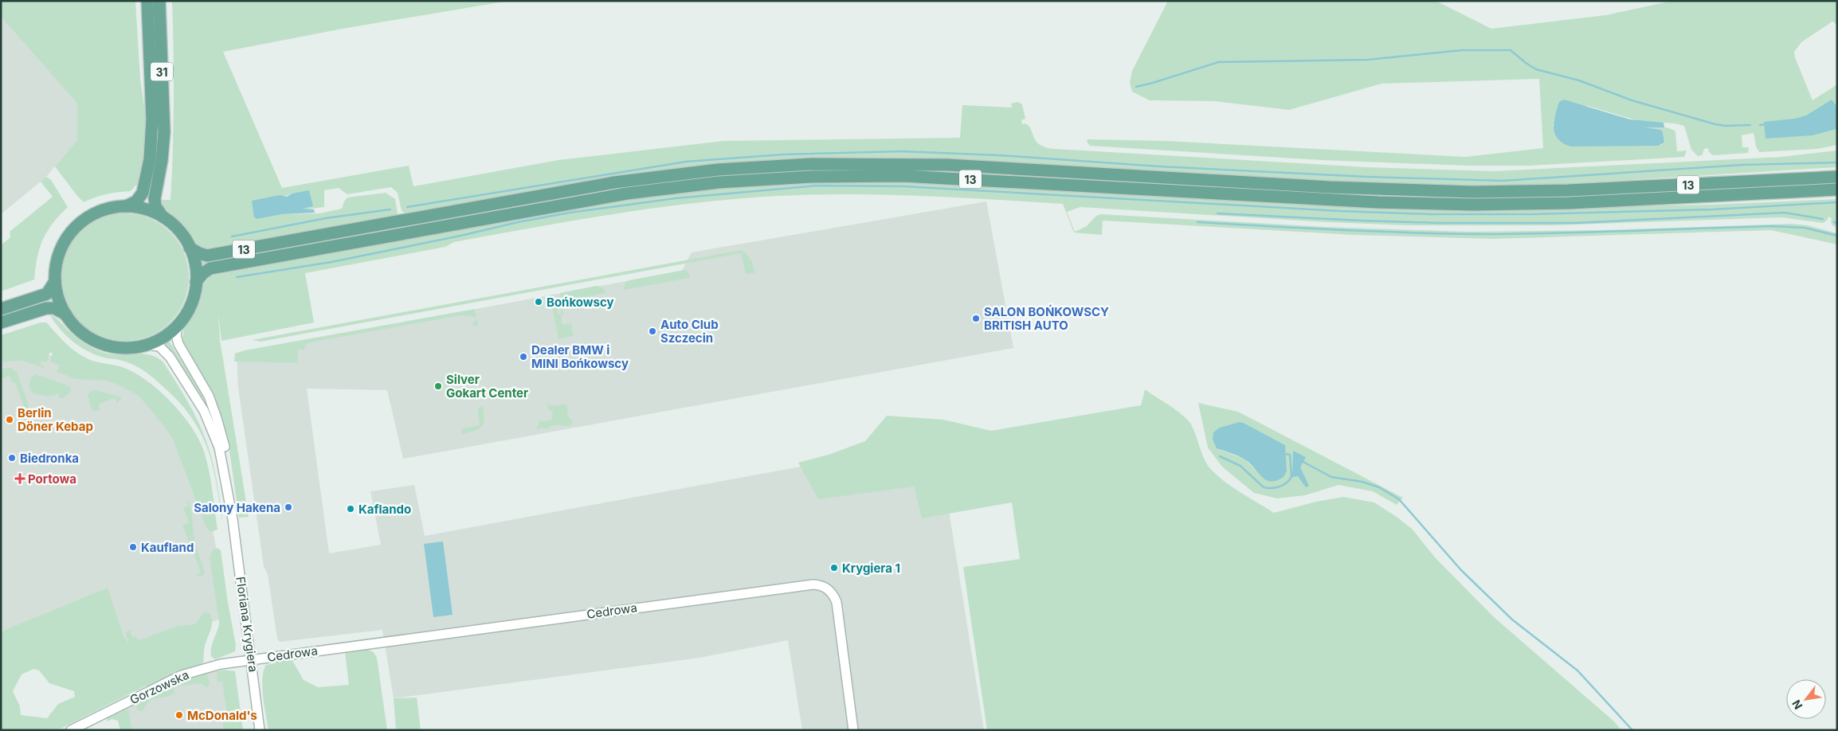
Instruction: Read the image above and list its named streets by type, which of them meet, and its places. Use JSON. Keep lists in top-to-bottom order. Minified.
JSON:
{"streets":{"main road":["31","13"],"street":["Cedrowa","Floriana Krygiera","Gorzowska"]},"crossings":[["31","13"],["31","Floriana Krygiera"],["13","Floriana Krygiera"],["Cedrowa","Floriana Krygiera"],["Cedrowa","Gorzowska"],["Floriana Krygiera","Gorzowska"]],"places":{"other":["Bońkowscy","SALON BOŃKOWSCY BRITISH AUTO","Auto Club Szczecin","Dealer BMW i MINI Bońkowscy","Silver Gokart Center","Berlin Döner Kebap","Biedronka","Salony Hakena","Kaflando","Kaufland","Krygiera 1","McDonald's"],"health":["Portowa"]},"north":"bottom left"}
